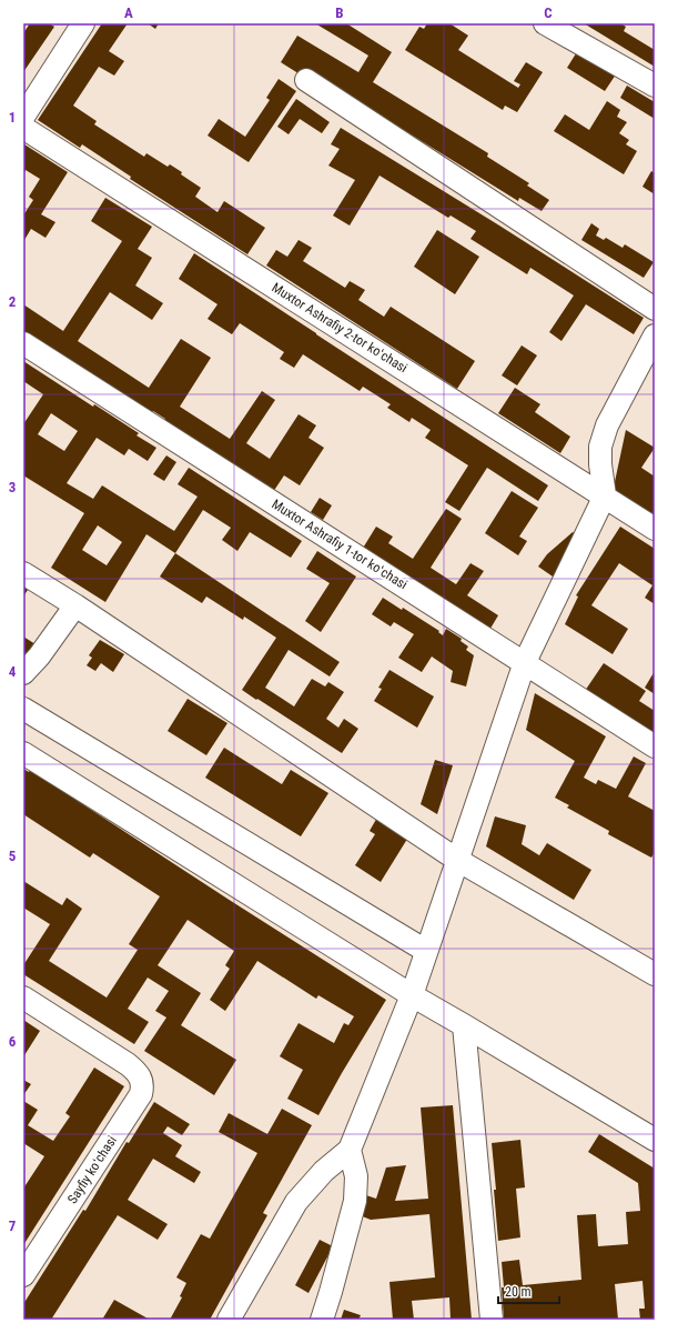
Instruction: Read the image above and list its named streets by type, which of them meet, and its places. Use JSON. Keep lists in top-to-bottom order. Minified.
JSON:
{"streets":{"street":["Muxtor Ashrafiy 2-tor koʻchasi","Muxtor Ashrafiy 1-tor koʻchasi","Sayfiy koʻchasi"]},"scale_bar":"20 m","grid":{"columns":["A","B","C"],"rows":["1","2","3","4","5","6","7"]}}
